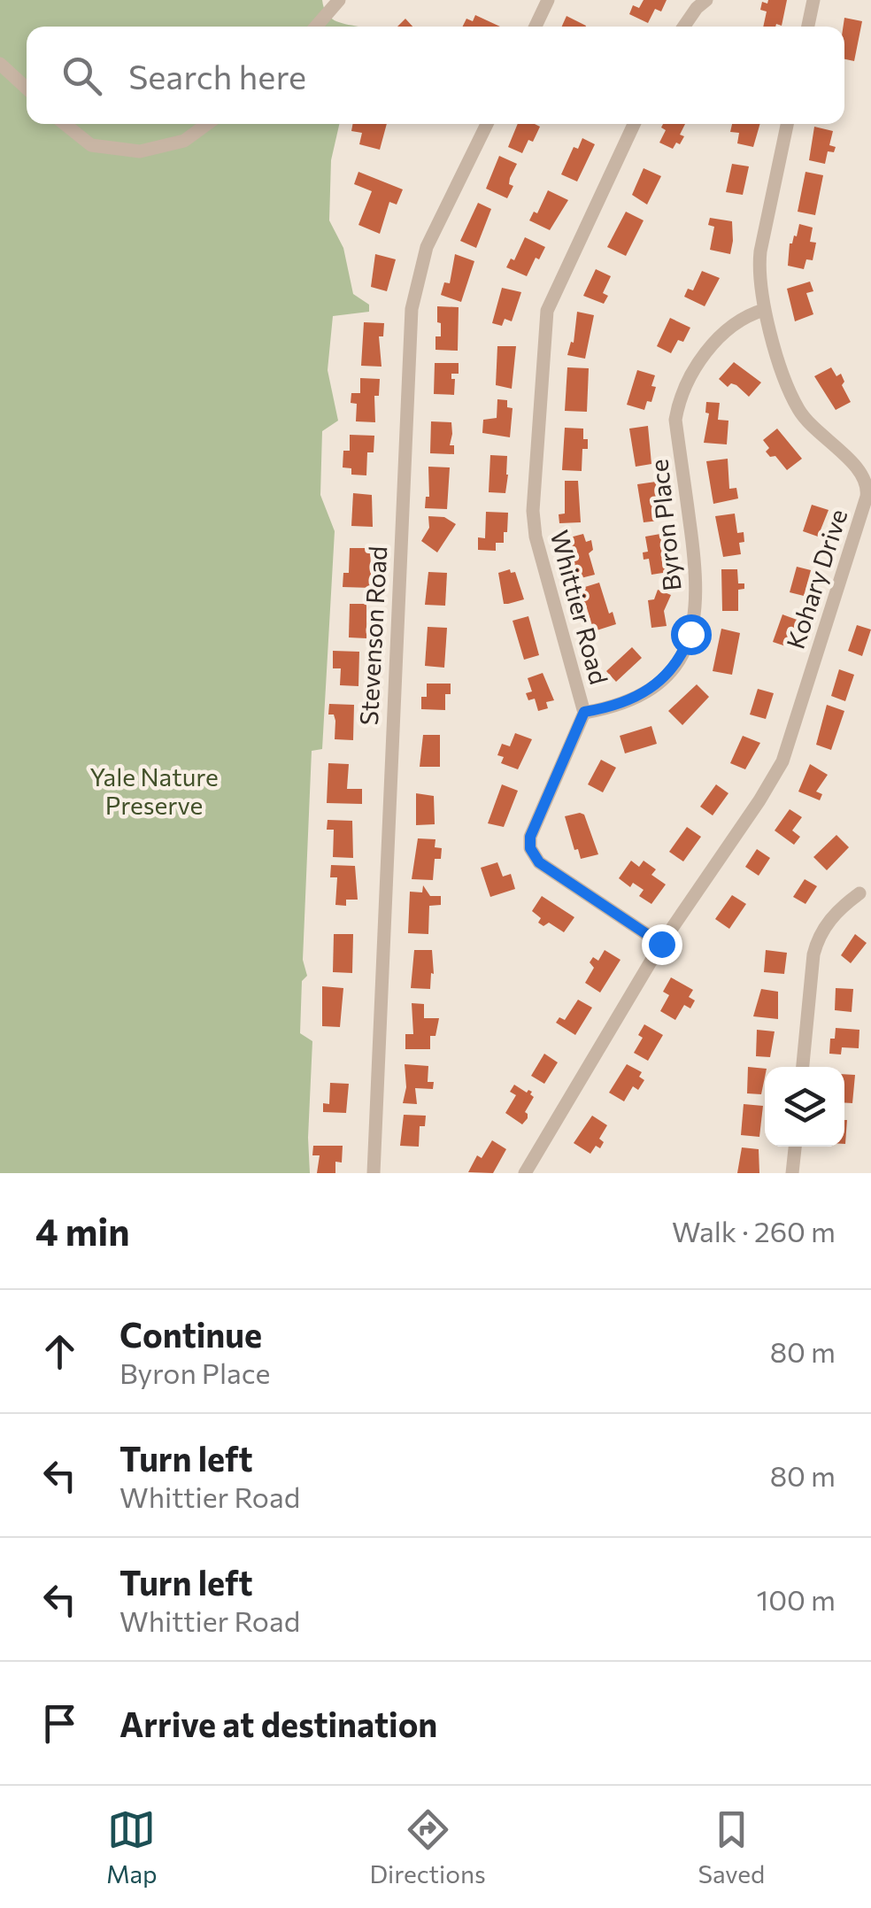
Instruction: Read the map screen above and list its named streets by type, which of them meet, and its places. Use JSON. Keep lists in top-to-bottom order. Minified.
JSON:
{"streets":{"street":["Byron Place","Kohary Drive","Whittier Road","Stevenson Road"]},"crossings":[["Byron Place","Kohary Drive"],["Byron Place","Whittier Road"],["Kohary Drive","Whittier Road"]],"parks":["Yale Nature Preserve"],"page":{"search":"Search here","heading":["4 min","Walk · 260 m"],"list":[["Continue","Byron Place","80 m"],["Turn left","Whittier Road","80 m"],["Turn left","Whittier Road","100 m"],"Arrive at destination"],"nav":["Map","Directions","Saved"]}}
